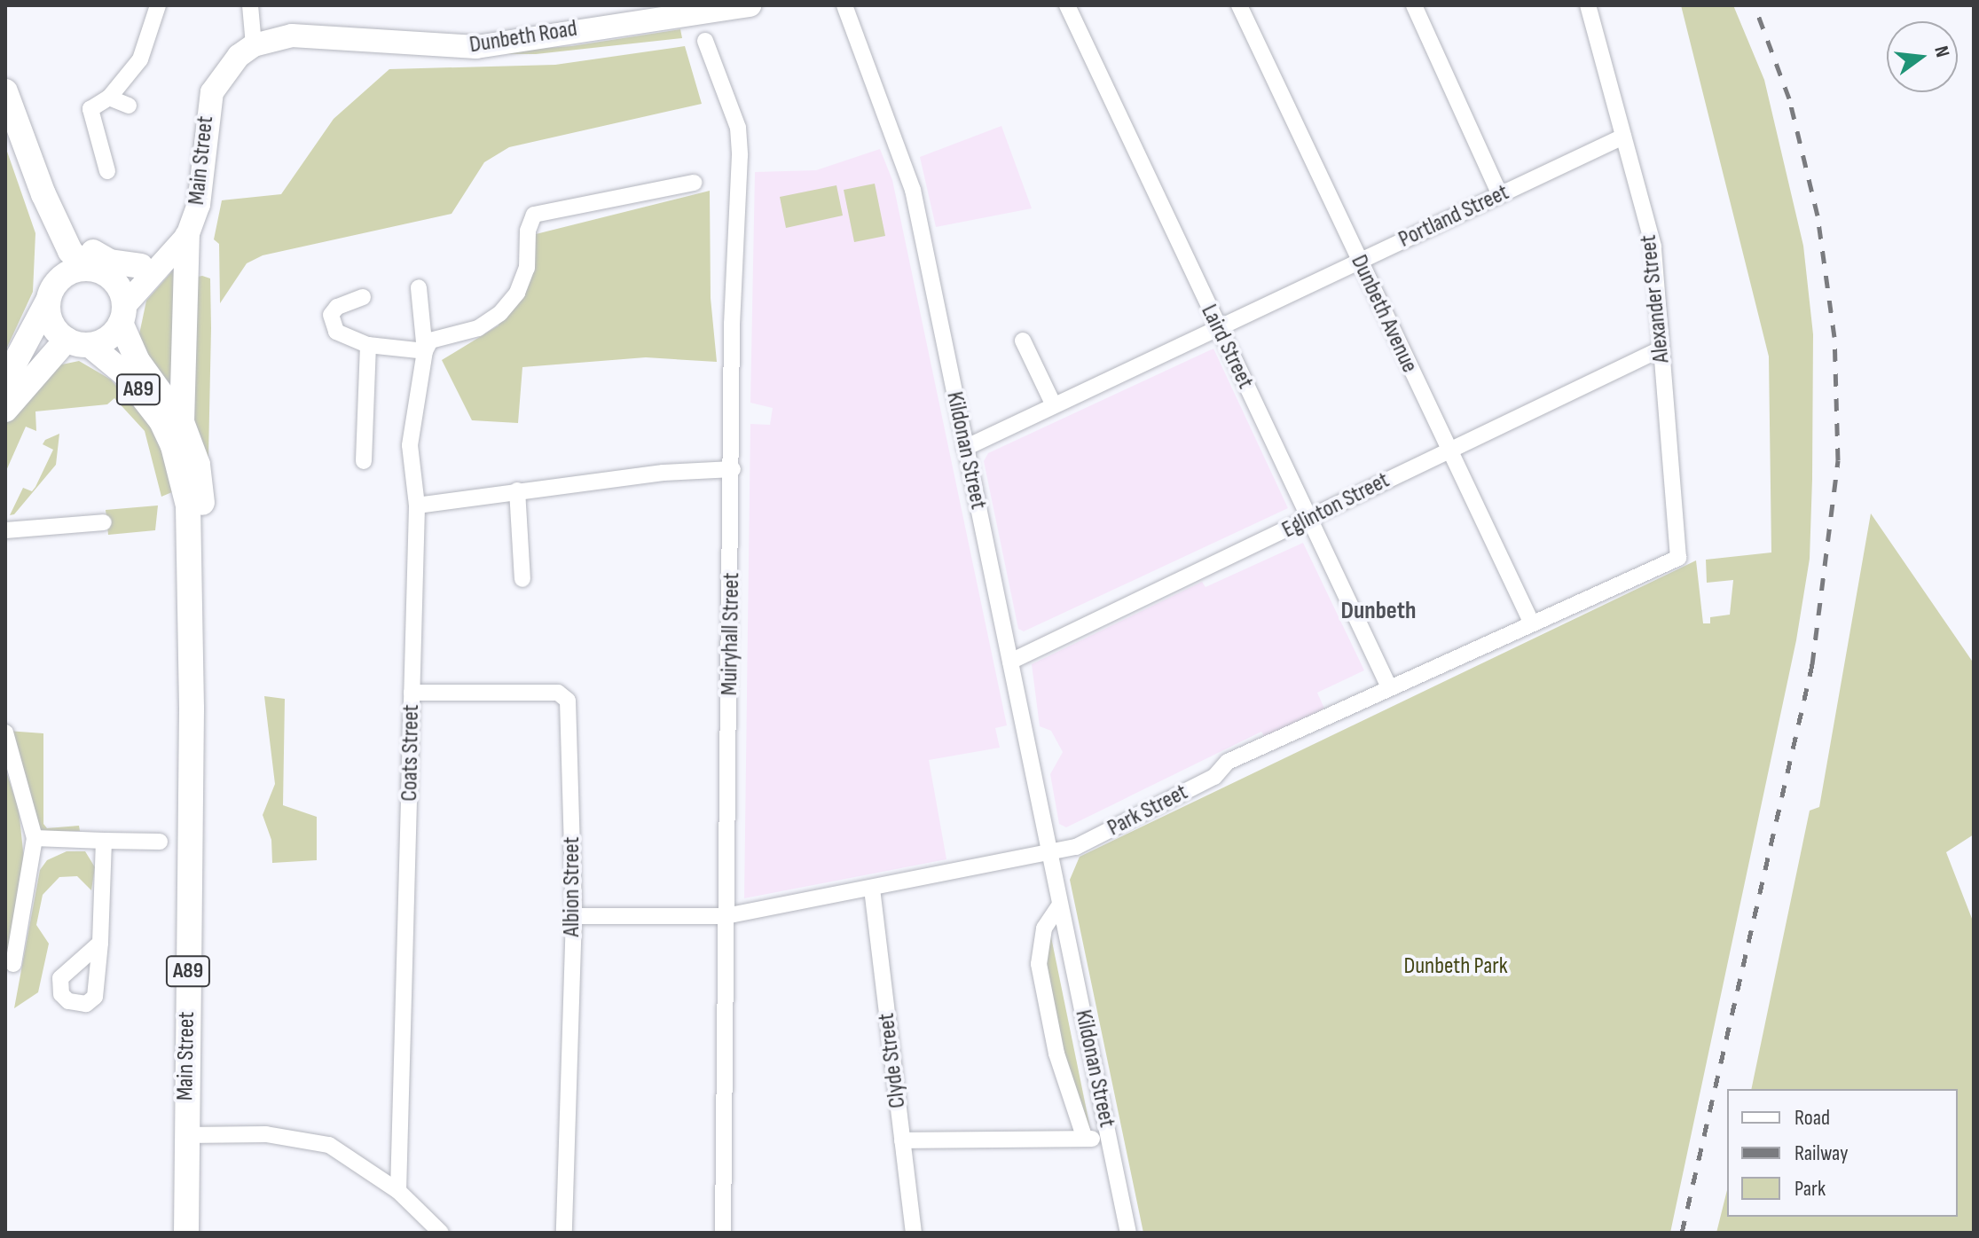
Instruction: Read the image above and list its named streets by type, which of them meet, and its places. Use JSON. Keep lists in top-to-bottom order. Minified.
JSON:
{"streets":{"main road":["Dunbeth Road","Main Street","A89"],"street":["Portland Street","Alexander Street","Dunbeth Avenue","Laird Street","Kildonan Street","Eglinton Street","Muiryhall Street","Coats Street","Park Street","Albion Street","Clyde Street"]},"crossings":[["Dunbeth Road","Main Street"],["Main Street","A89"],["Portland Street","Alexander Street"],["Portland Street","Dunbeth Avenue"],["Portland Street","Laird Street"],["Portland Street","Kildonan Street"],["Alexander Street","Eglinton Street"],["Alexander Street","Park Street"],["Dunbeth Avenue","Eglinton Street"],["Dunbeth Avenue","Park Street"],["Laird Street","Eglinton Street"],["Laird Street","Park Street"],["Kildonan Street","Eglinton Street"],["Kildonan Street","Park Street"],["Muiryhall Street","Park Street"],["Coats Street","Albion Street"],["Park Street","Albion Street"],["Park Street","Clyde Street"]],"districts":["Dunbeth"],"parks":["Dunbeth Park"],"legend":["Road","Railway","Park"],"north":"right"}
